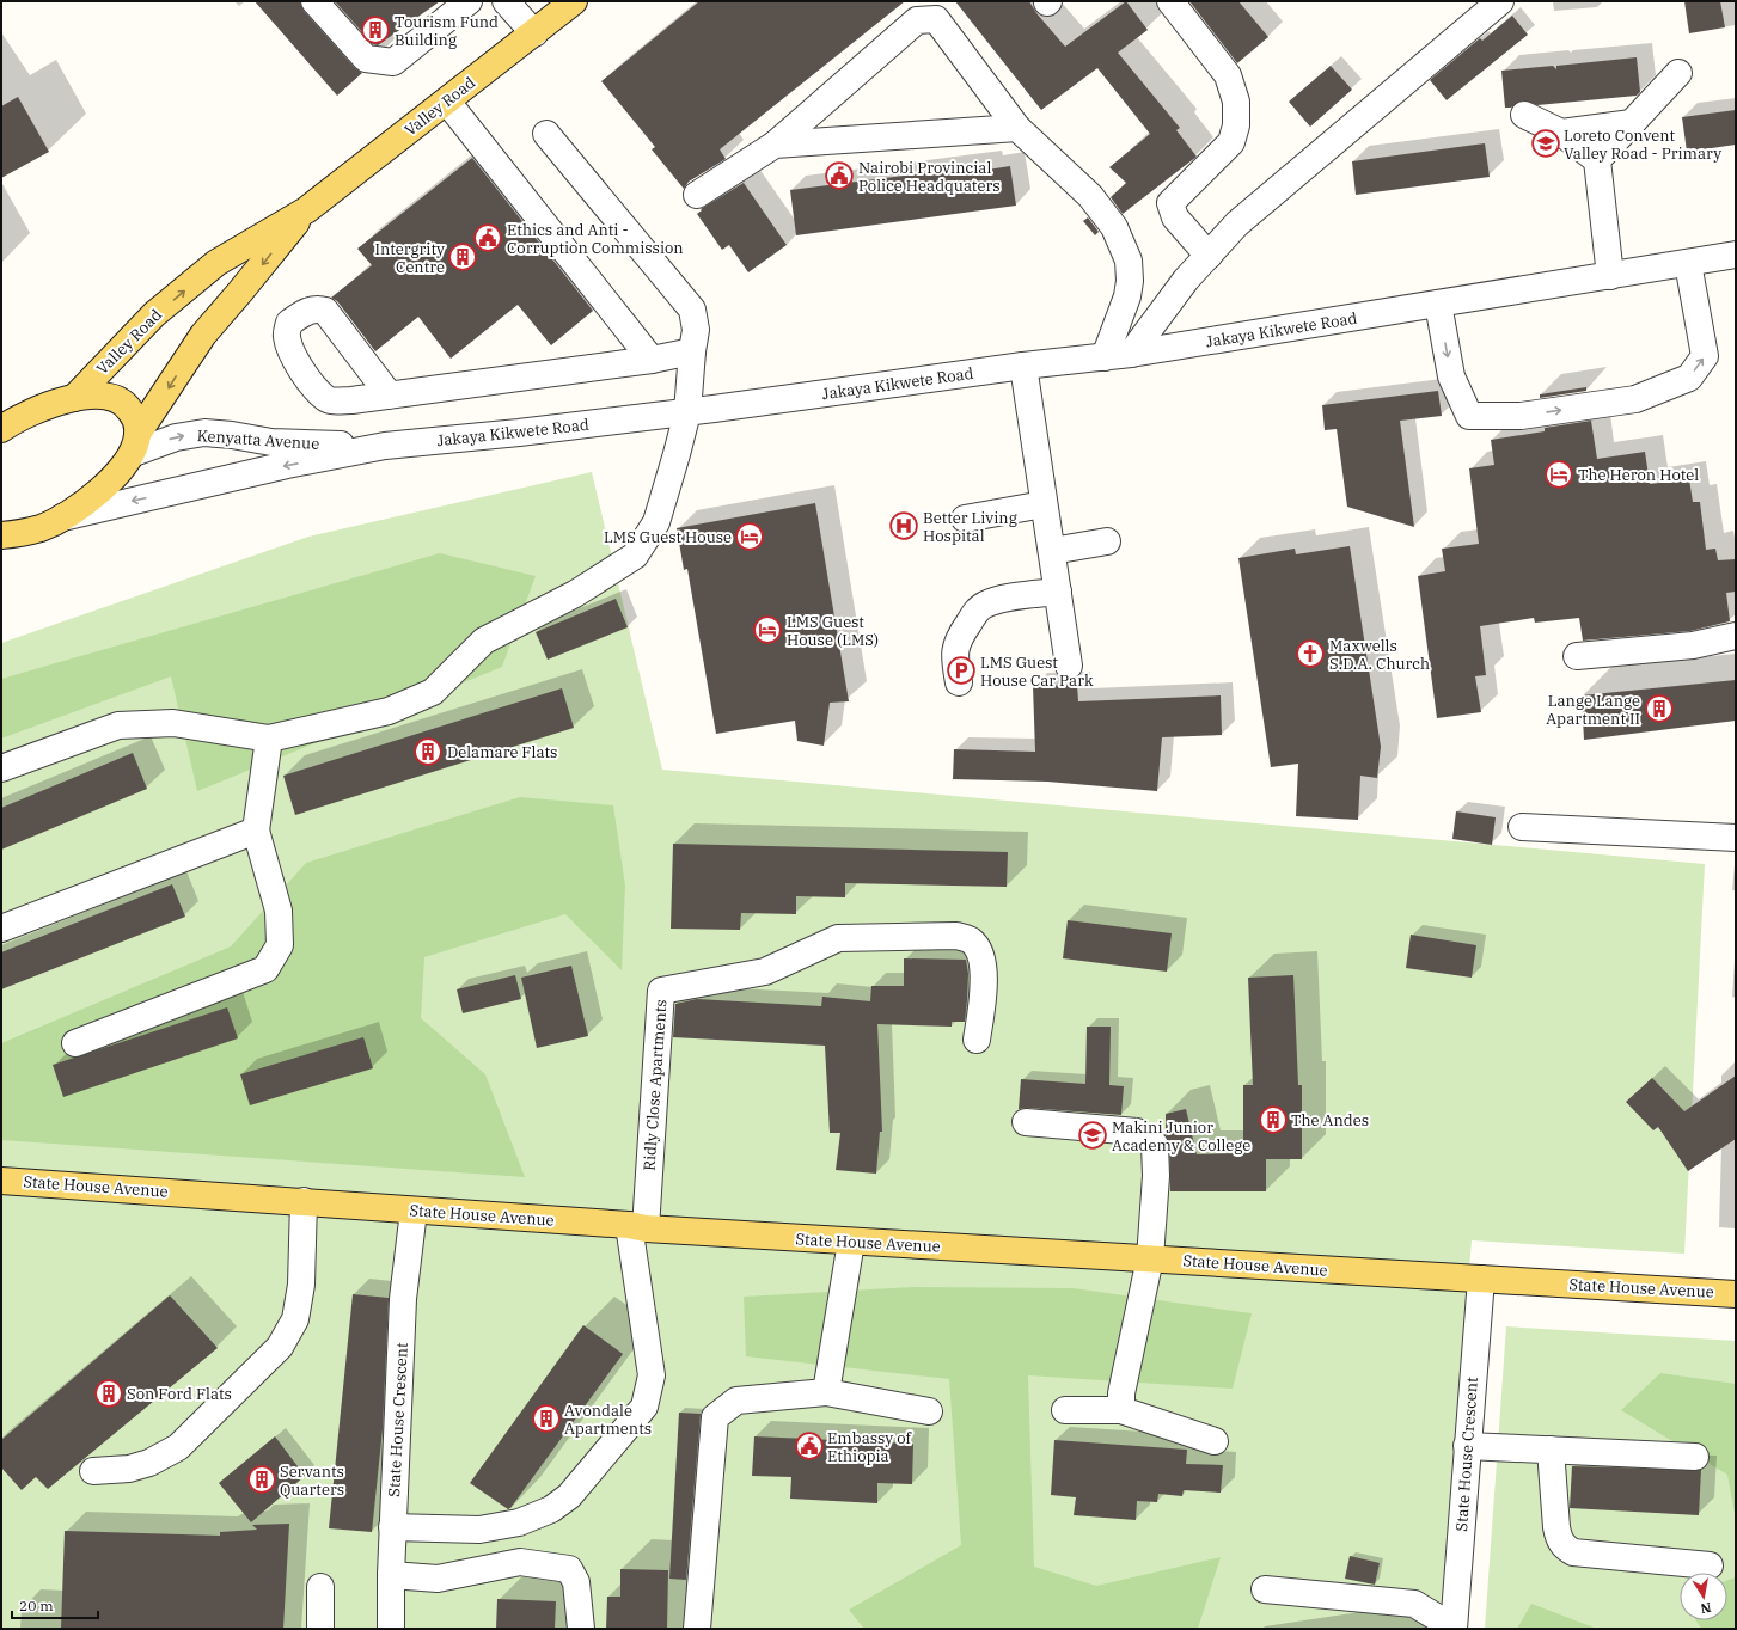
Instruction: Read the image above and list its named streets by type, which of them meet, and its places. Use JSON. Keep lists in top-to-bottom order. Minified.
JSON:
{"streets":{"main road":["Valley Road","State House Avenue"],"street":["Jakaya Kikwete Road","Kenyatta Avenue","Ridly Close Apartments","State House Crescent"]},"crossings":[["Valley Road","Jakaya Kikwete Road"],["Valley Road","Kenyatta Avenue"],["Jakaya Kikwete Road","Kenyatta Avenue"],["Ridly Close Apartments","State House Avenue"],["State House Avenue","State House Crescent"]],"one_way":["Kenyatta Avenue"],"places":{"building":["Tourism Fund Building","Intergrity Centre","Lange Lange Apartment II","Delamare Flats","The Andes","Son Ford Flats","Avondale Apartments","Servants Quarters"],"school or university":["Loreto Convent Valley Road - Primary","Makini Junior Academy & College"],"public building":["Nairobi Provincial Police Headquaters","Ethics and Anti - Corruption Commission","Embassy of Ethiopia"],"hotel":["The Heron Hotel","LMS Guest House","LMS Guest House (LMS)"],"hospital":["Better Living Hospital"],"church":["Maxwells S.D.A. Church"],"parking":["LMS Guest House Car Park"]},"scale_bar":"20 m","north":"bottom"}
